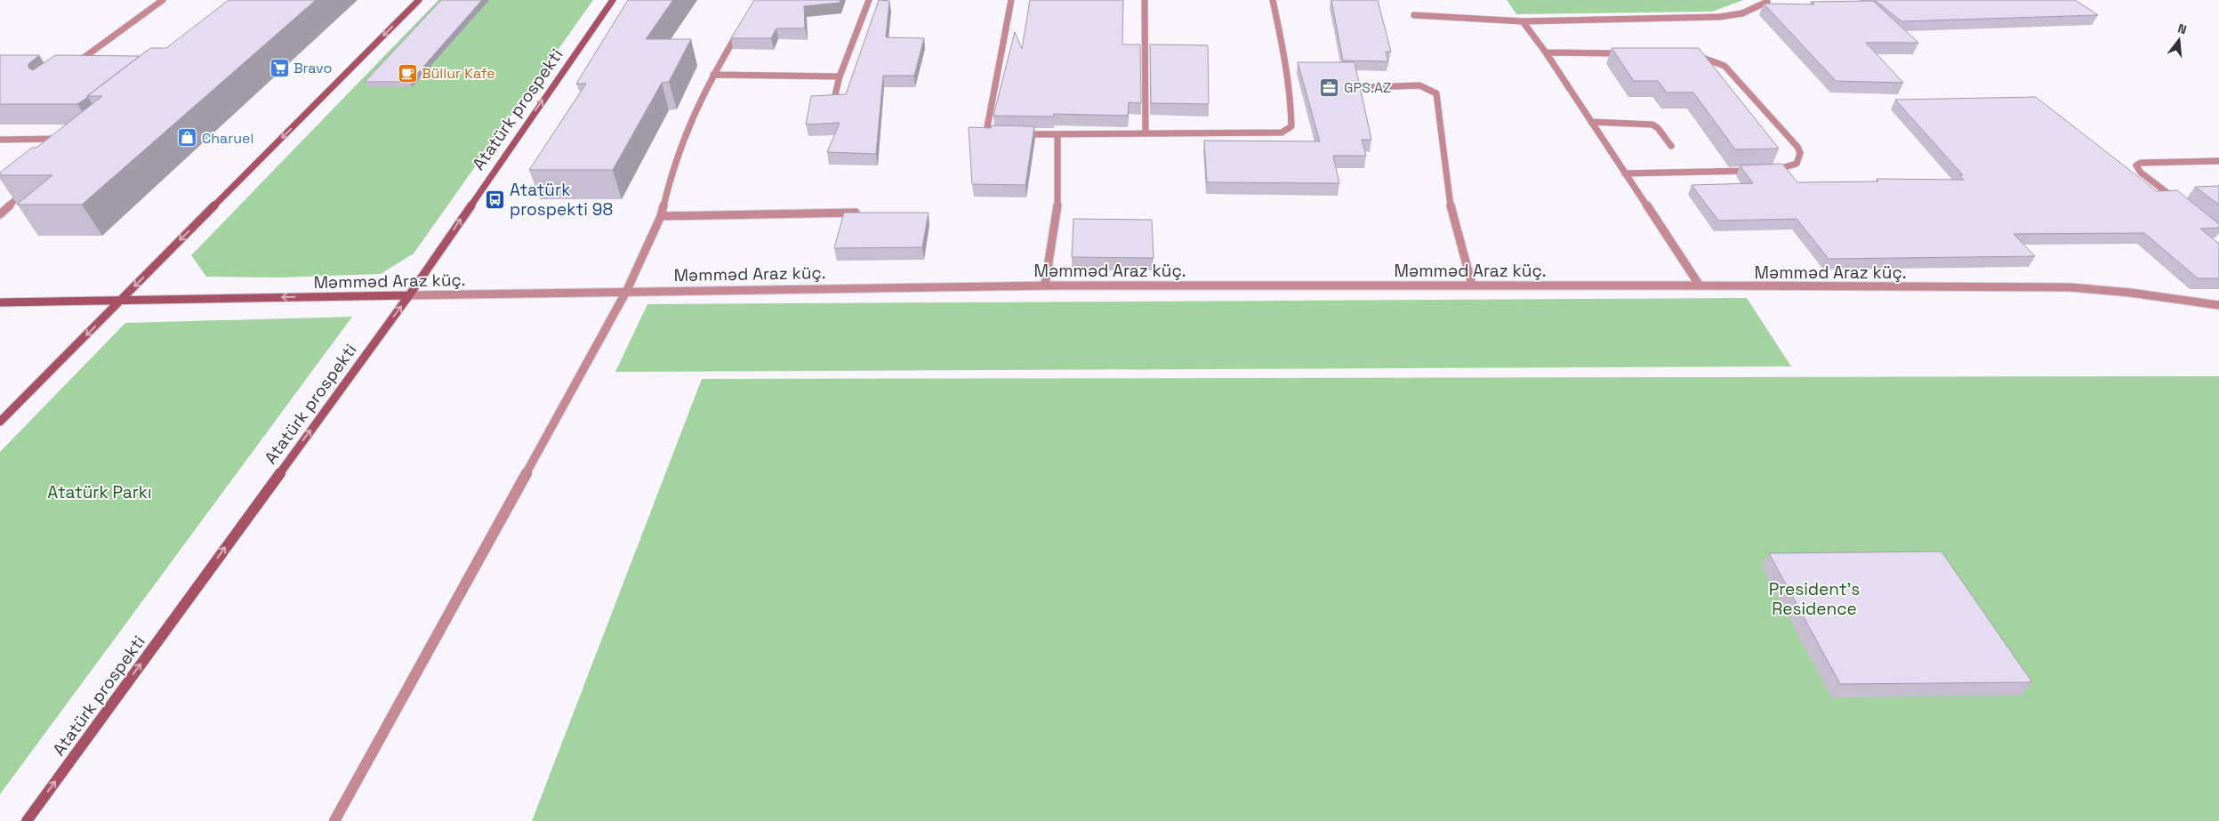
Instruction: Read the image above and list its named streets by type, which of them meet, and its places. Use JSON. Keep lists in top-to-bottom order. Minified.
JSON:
{"streets":{"main road":["Atatürk prospekti","Məmməd Araz küç."]},"crossings":[["Atatürk prospekti","Məmməd Araz küç."]],"one_way":["Atatürk prospekti"],"parks":["Atatürk Parkı","President's Residence"],"places":{"supermarket":["Bravo"],"cafe":["Büllur Kafe"],"office":["GPS.AZ"],"shop":["Charuel"],"bus stop":["Atatürk prospekti 98"]},"north":"top"}
